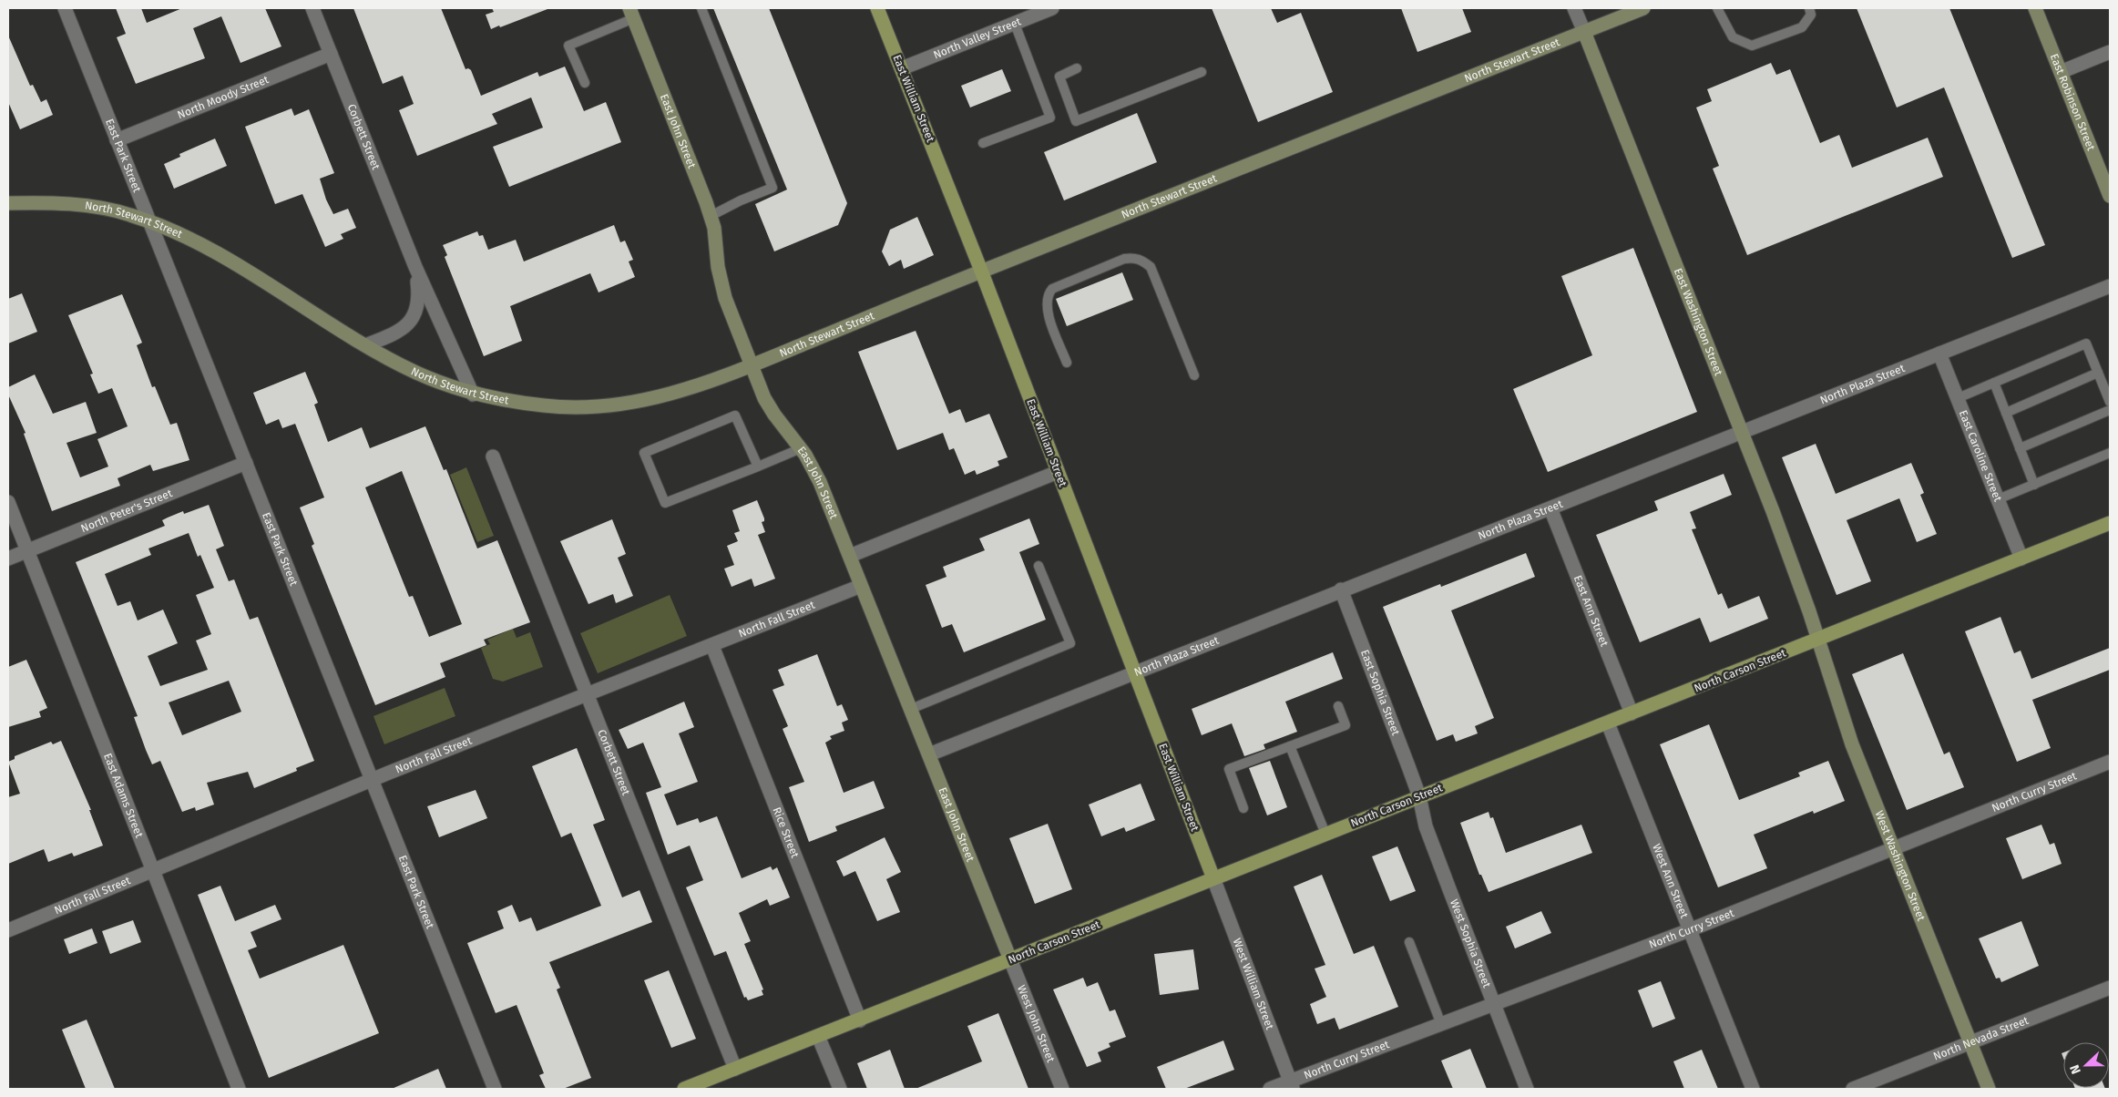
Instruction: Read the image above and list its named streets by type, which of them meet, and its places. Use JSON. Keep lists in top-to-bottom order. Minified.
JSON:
{"streets":{"main road":["East William Street","North Carson Street"],"street":["North Valley Street","North Stewart Street","North Moody Street","East Robinson Street","East John Street","Corbett Street","East Park Street","East Washington Street","North Plaza Street","East Caroline Street","North Peter's Street","East Ann Street","North Fall Street","East Sophia Street","North Curry Street","East Adams Street","Rice Street","West Washington Street","West Ann Street","West Sophia Street","West William Street","West John Street","North Nevada Street"]},"crossings":[["North Valley Street","East William Street"],["North Stewart Street","East William Street"],["North Stewart Street","East John Street"],["North Stewart Street","Corbett Street"],["North Stewart Street","East Park Street"],["North Stewart Street","East Washington Street"],["North Moody Street","Corbett Street"],["North Moody Street","East Park Street"],["East William Street","North Plaza Street"],["East William Street","North Carson Street"],["East William Street","West William Street"],["East John Street","North Plaza Street"],["East John Street","North Fall Street"],["East John Street","North Carson Street"],["East John Street","West John Street"],["Corbett Street","North Fall Street"],["Corbett Street","North Carson Street"],["East Park Street","North Peter's Street"],["East Park Street","North Fall Street"],["East Washington Street","North Plaza Street"],["East Washington Street","North Carson Street"],["East Washington Street","West Washington Street"],["North Plaza Street","East Caroline Street"],["North Plaza Street","East Ann Street"],["North Plaza Street","East Sophia Street"],["East Caroline Street","North Carson Street"],["North Peter's Street","East Adams Street"],["East Ann Street","North Carson Street"],["North Fall Street","East Adams Street"],["North Fall Street","Rice Street"],["North Carson Street","East Sophia Street"],["North Carson Street","Rice Street"],["North Carson Street","West Washington Street"],["North Carson Street","West Ann Street"],["North Carson Street","West Sophia Street"],["North Carson Street","West William Street"],["North Carson Street","West John Street"],["East Sophia Street","West Sophia Street"],["North Curry Street","West Washington Street"],["North Curry Street","West Ann Street"],["North Curry Street","West Sophia Street"],["North Curry Street","West William Street"],["West Washington Street","North Nevada Street"]],"north":"left"}
